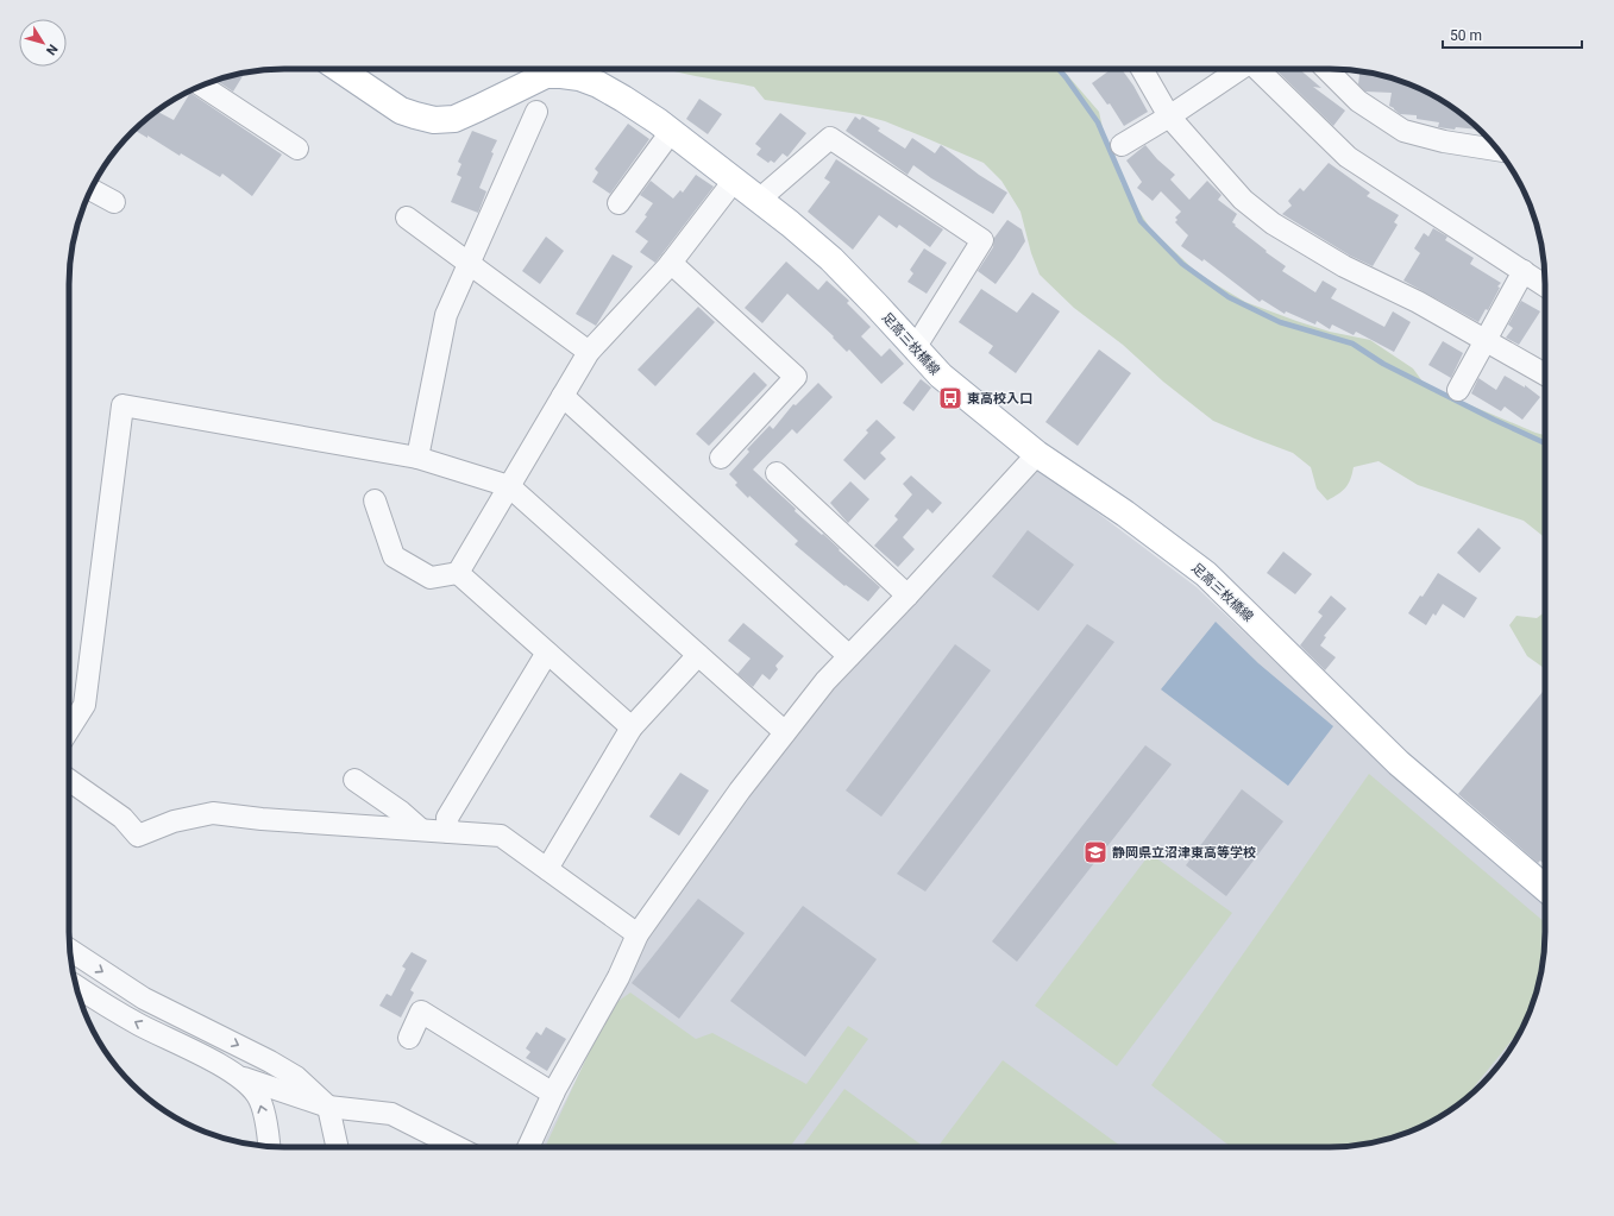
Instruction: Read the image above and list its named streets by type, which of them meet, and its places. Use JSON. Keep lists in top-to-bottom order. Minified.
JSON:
{"streets":{"main road":["足高三枚橋線"]},"places":{"bus stop":["東高校入口"],"school or university":["静岡県立沼津東高等学校"]},"scale_bar":"50 m","north":"bottom right"}
